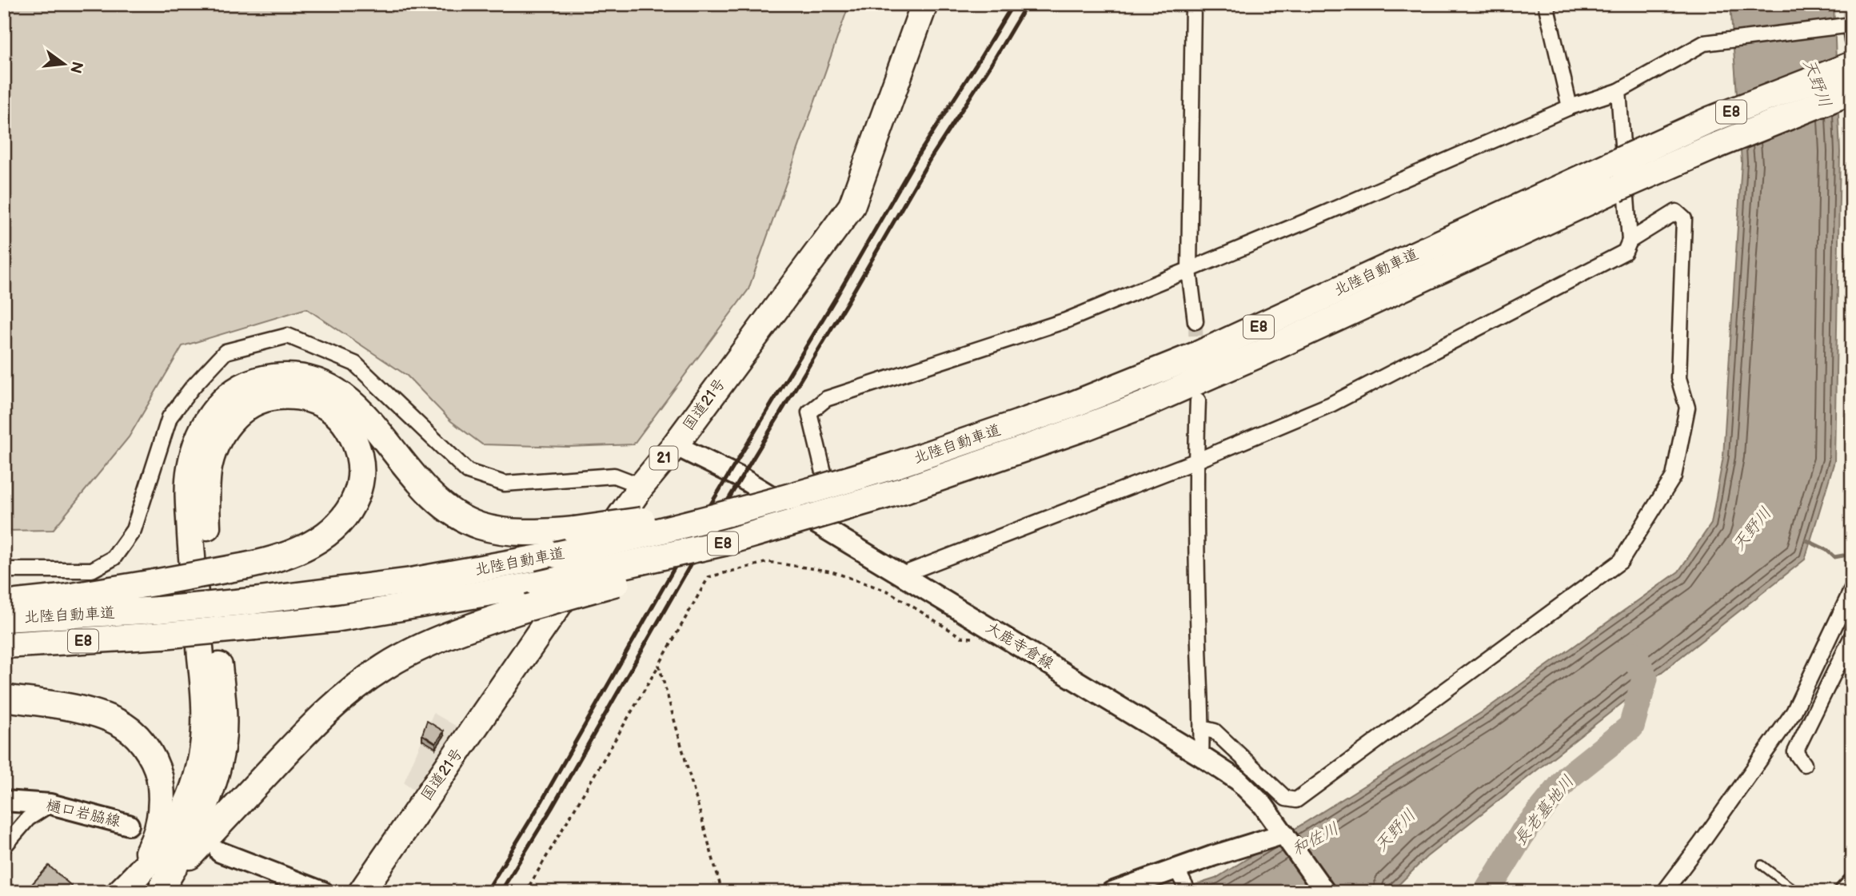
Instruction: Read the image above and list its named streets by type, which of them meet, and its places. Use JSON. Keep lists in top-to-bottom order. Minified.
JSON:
{"streets":{"highway":["E8","北陸自動車道","国道21号","21"],"main road":["大鹿寺倉線","樋口岩脇線"]},"crossings":[["国道21号","大鹿寺倉線"]],"water":["天野川","長老墓地川","和佐川"],"north":"right"}
